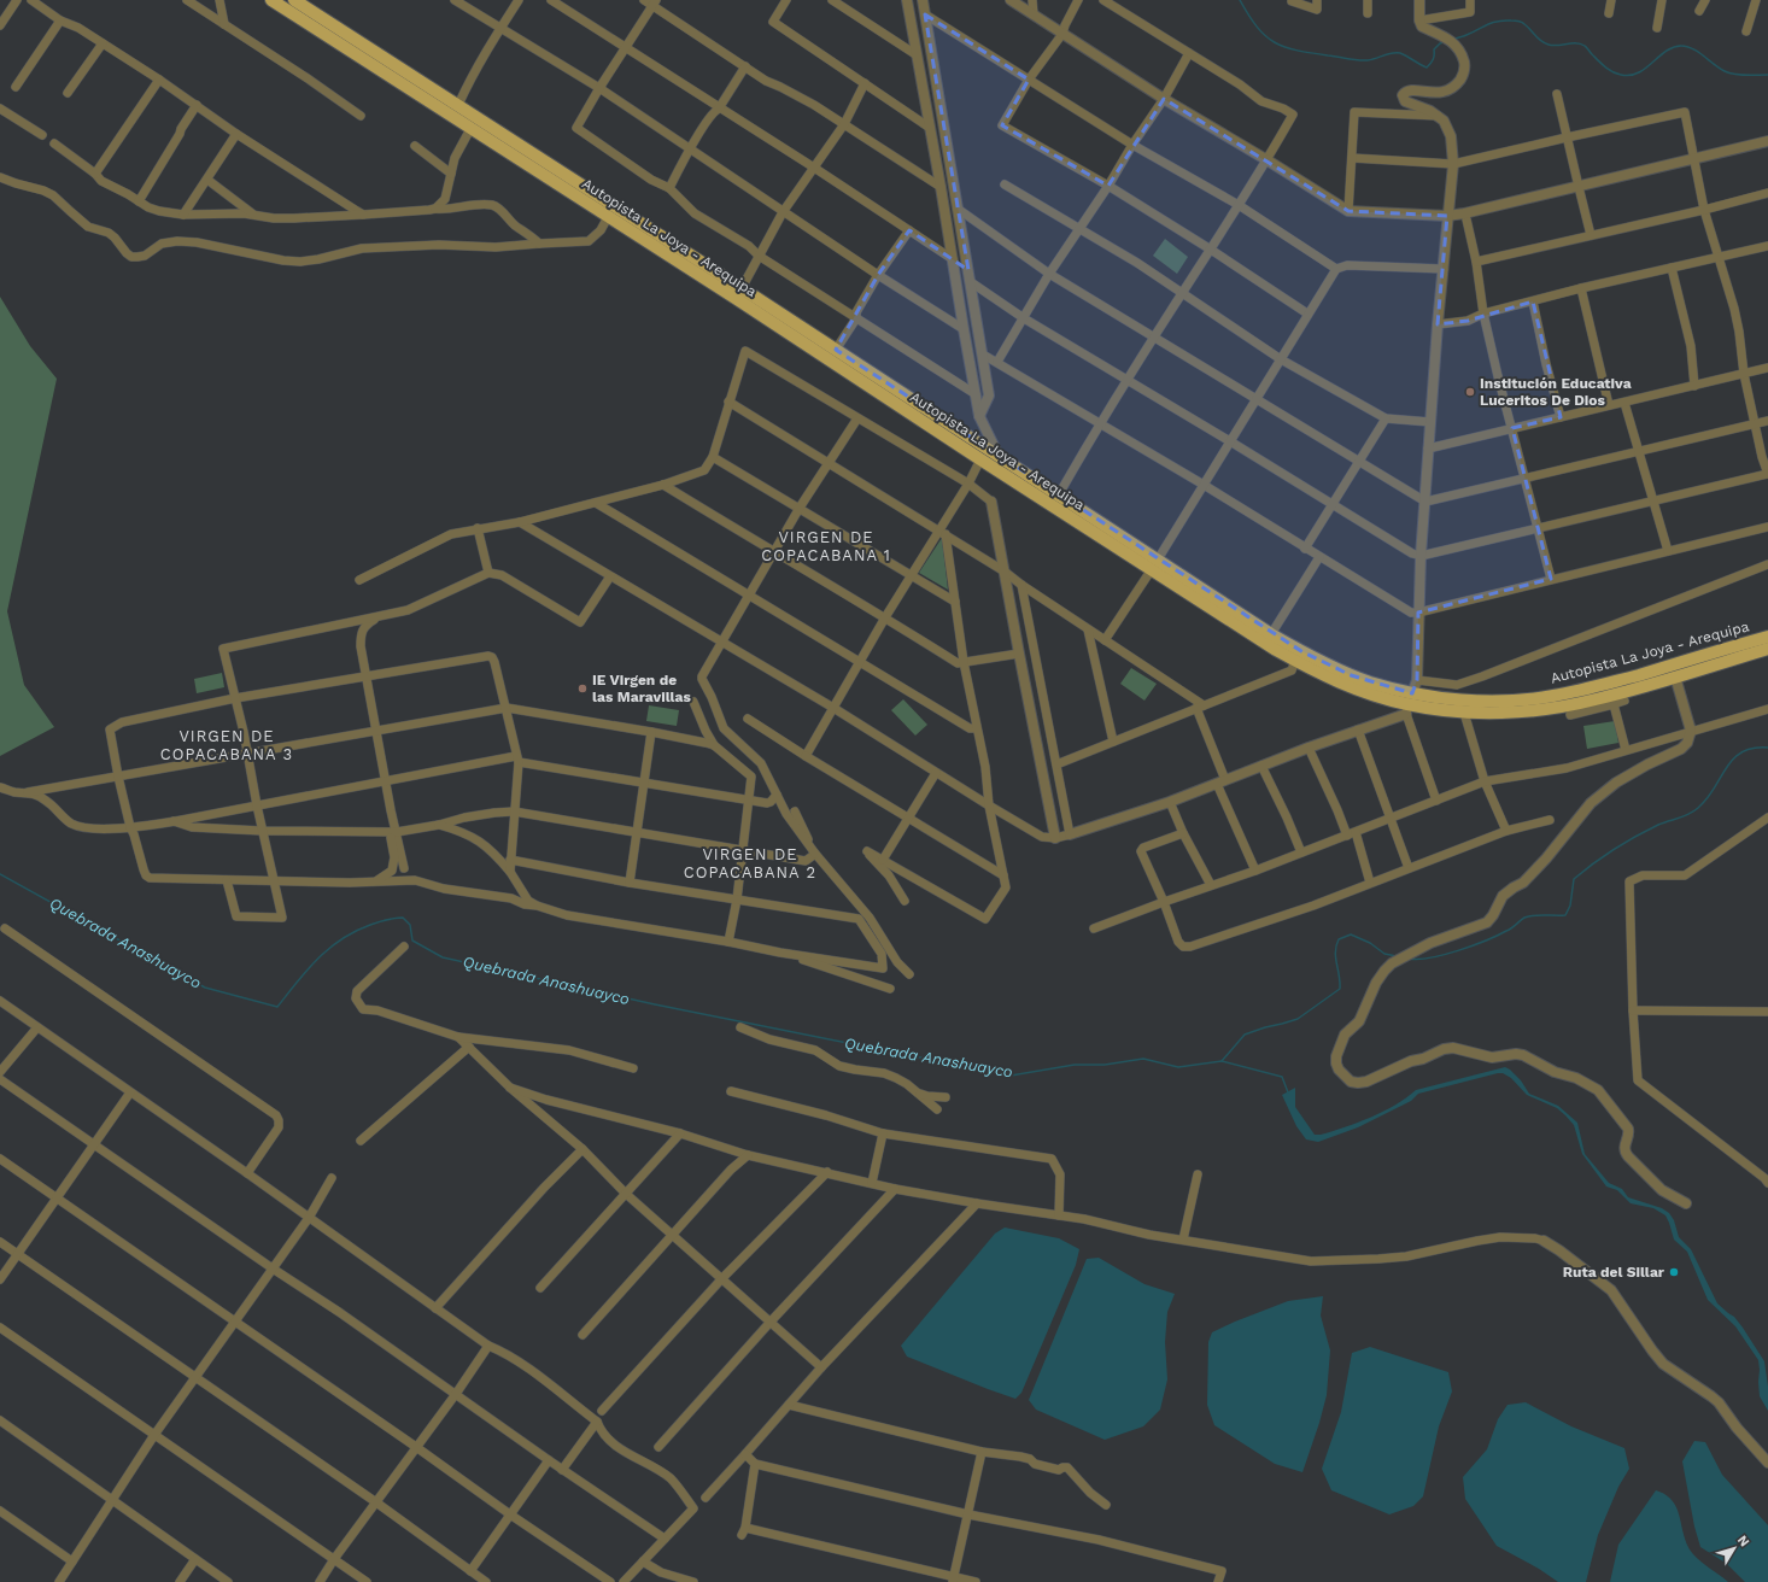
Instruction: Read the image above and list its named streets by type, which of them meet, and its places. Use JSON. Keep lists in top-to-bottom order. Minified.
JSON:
{"streets":{"main road":["Autopista La Joya - Arequipa"]},"districts":["VIRGEN DE COPACABANA 1","VIRGEN DE COPACABANA 3","VIRGEN DE COPACABANA 2"],"water":["Quebrada Anashuayco"],"places":["Institución Educativa Luceritos De Dios","IE Virgen de las Maravillas","Ruta del Sillar"],"north":"top right"}
